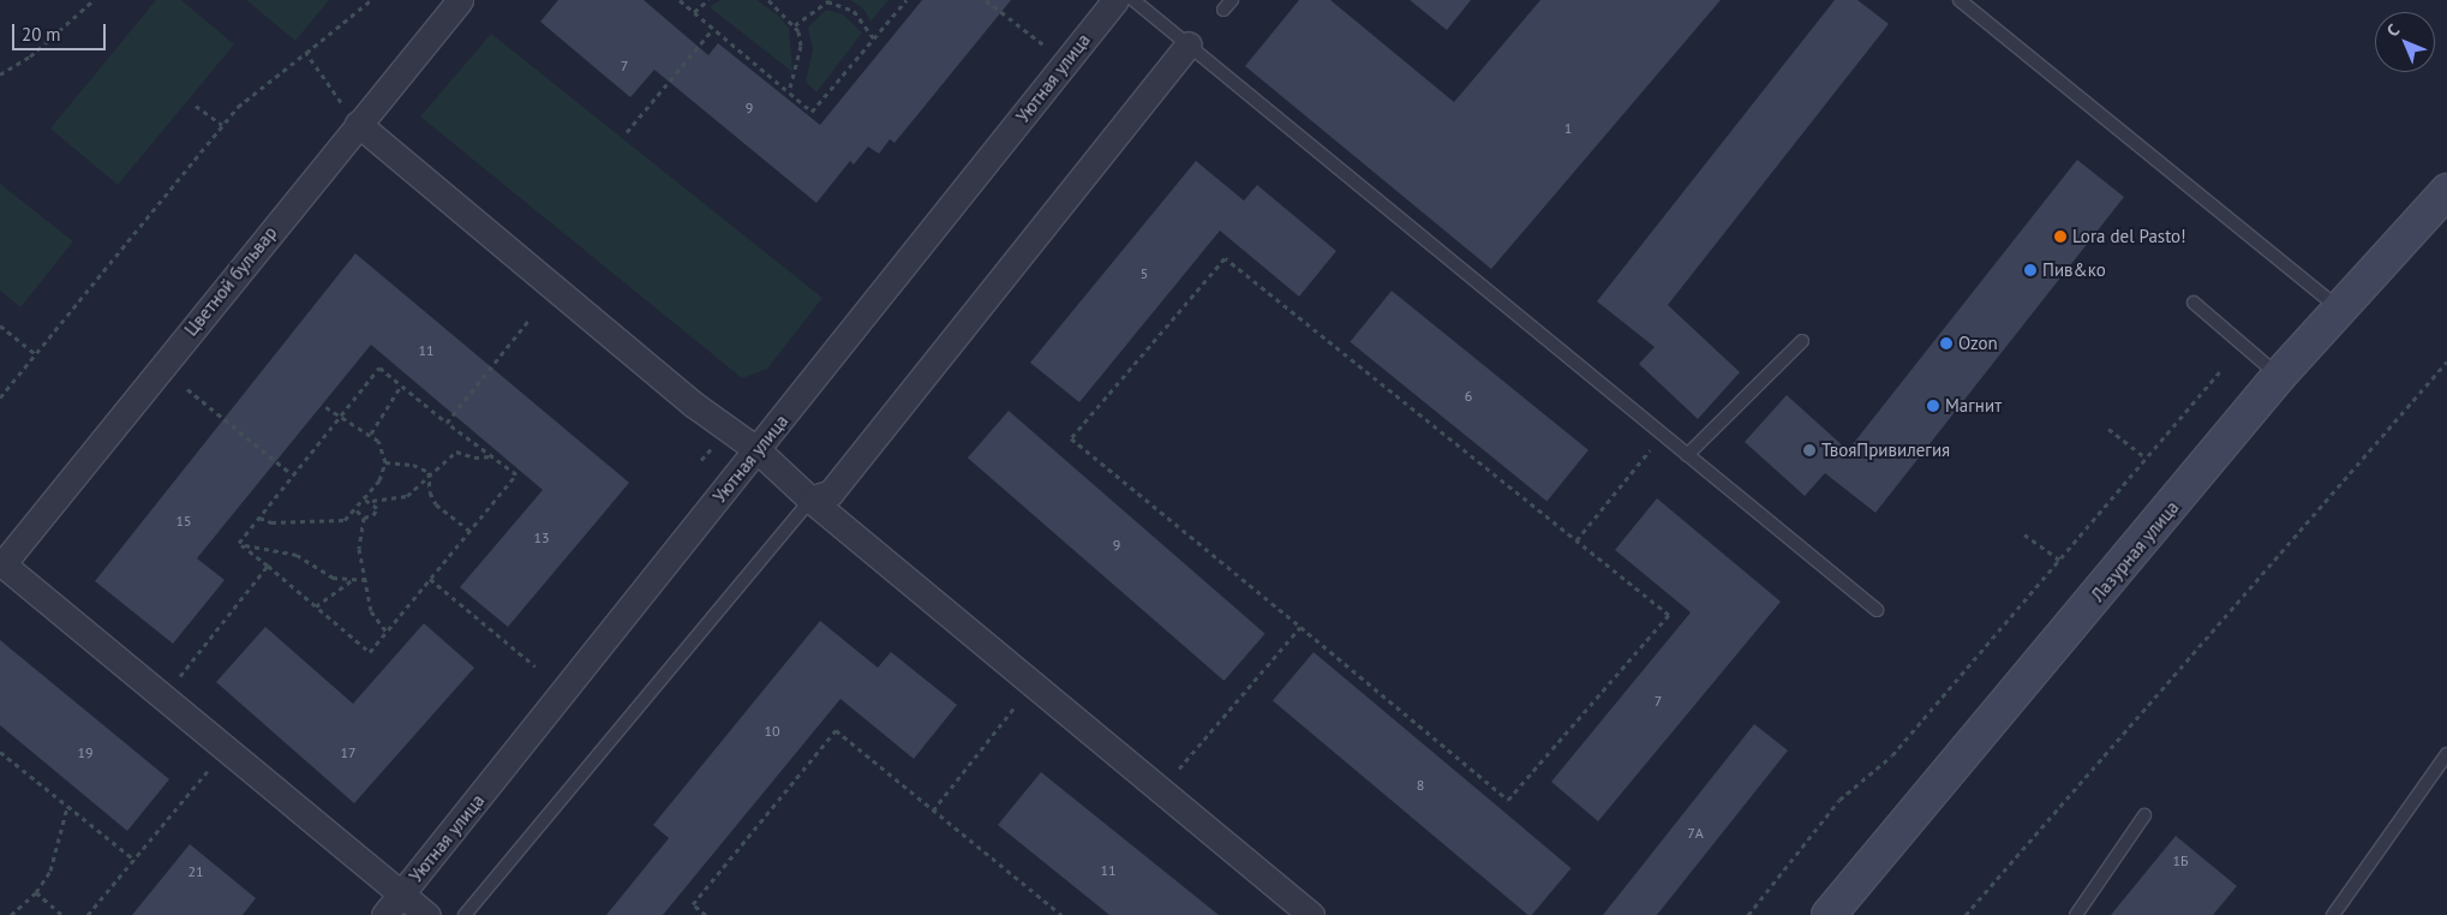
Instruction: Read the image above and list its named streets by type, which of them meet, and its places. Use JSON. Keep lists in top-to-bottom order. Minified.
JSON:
{"streets":{"street":["Уютная улица","Цветной бульвар","Лазурная улица"]},"places":["Lora del Pasto!","Пив&ко","Ozon","Магнит","ТвояПривилегия"],"house_numbers":["7","9","1","5","11","6","15","13","9","7","10","19","17","8","7А","1Б","11","21"],"scale_bar":"20 m","north":"top left"}
